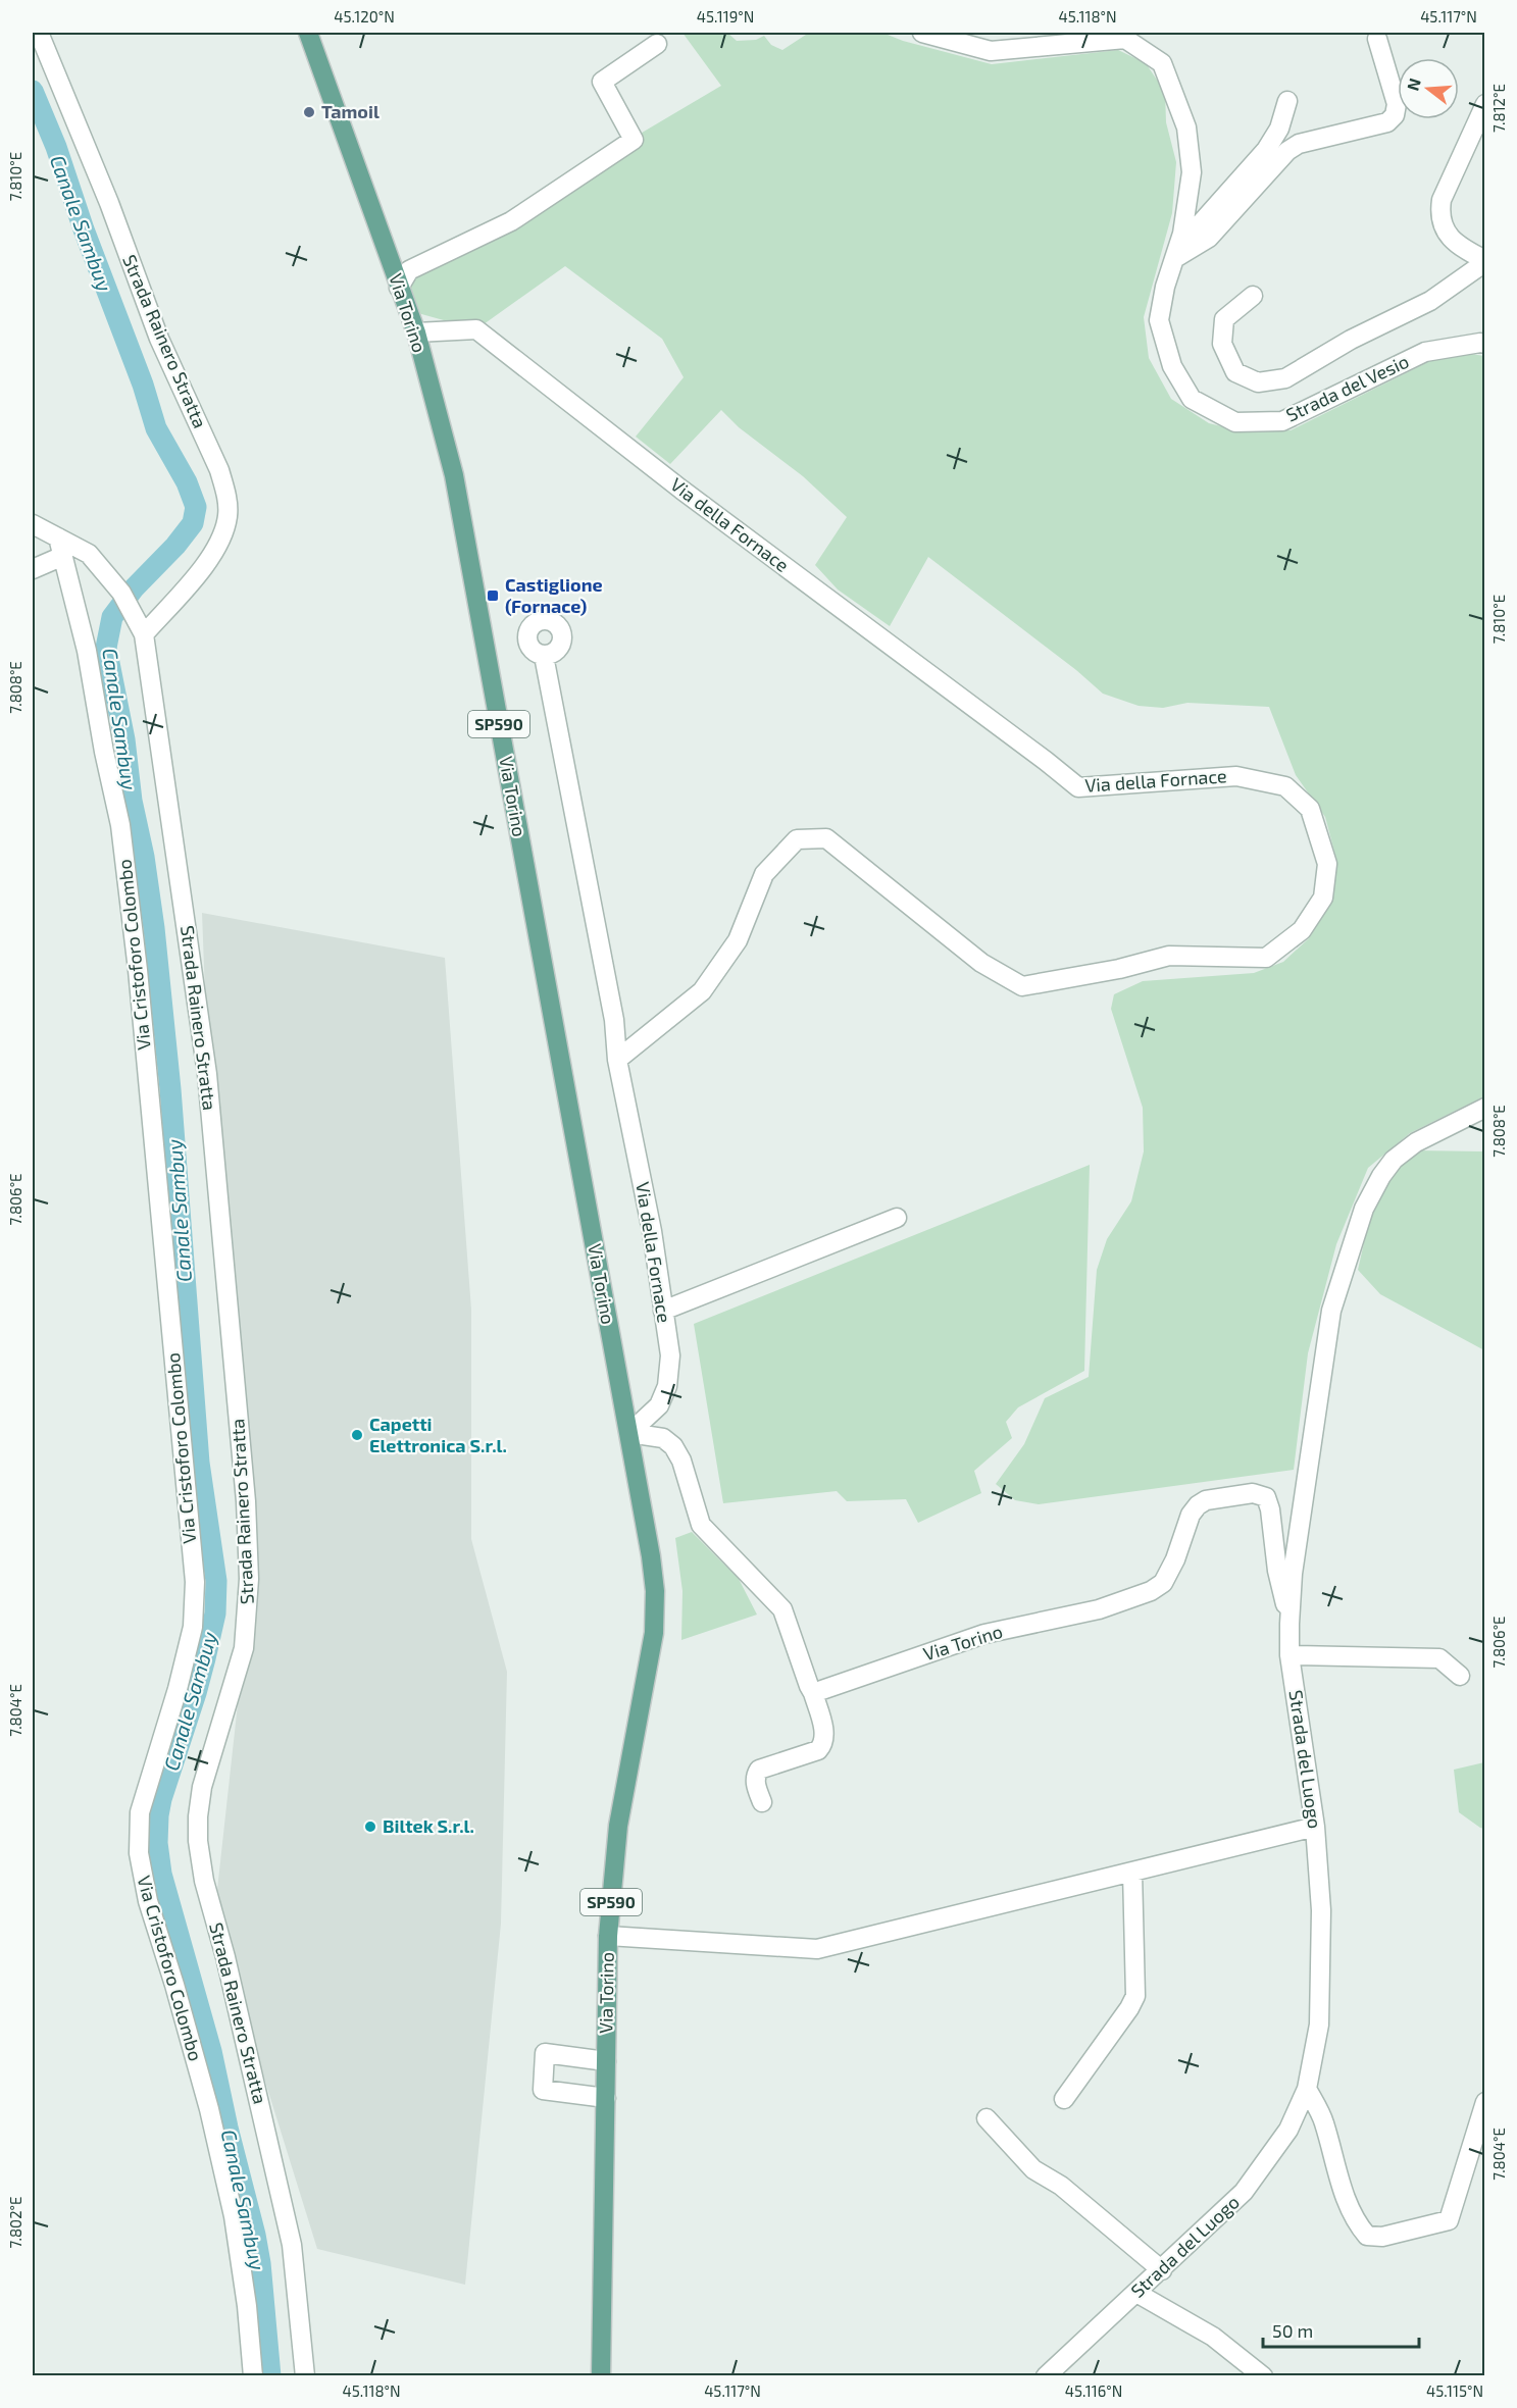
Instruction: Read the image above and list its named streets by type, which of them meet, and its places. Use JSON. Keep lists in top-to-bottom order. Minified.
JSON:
{"streets":{"main road":["Via Torino","SP590"],"street":["Strada Rainero Stratta","Strada del Vesio","Via della Fornace","Via Cristoforo Colombo","Strada del Luogo"]},"crossings":[["Via Torino","Via della Fornace"],["Via Torino","Strada del Luogo"],["Strada Rainero Stratta","Via Cristoforo Colombo"]],"water":["Canale Sambuy"],"places":{"other":["Tamoil","Capetti Elettronica S.r.l.","Biltek S.r.l."],"transit":["Castiglione (Fornace)"]},"scale_bar":"50 m","north":"left","coordinates":["45.120°N","45.119°N","45.118°N","45.117°N","7.812°E","7.810°E","7.808°E","7.806°E","7.804°E","7.802°E","45.116°N","45.115°N"]}
